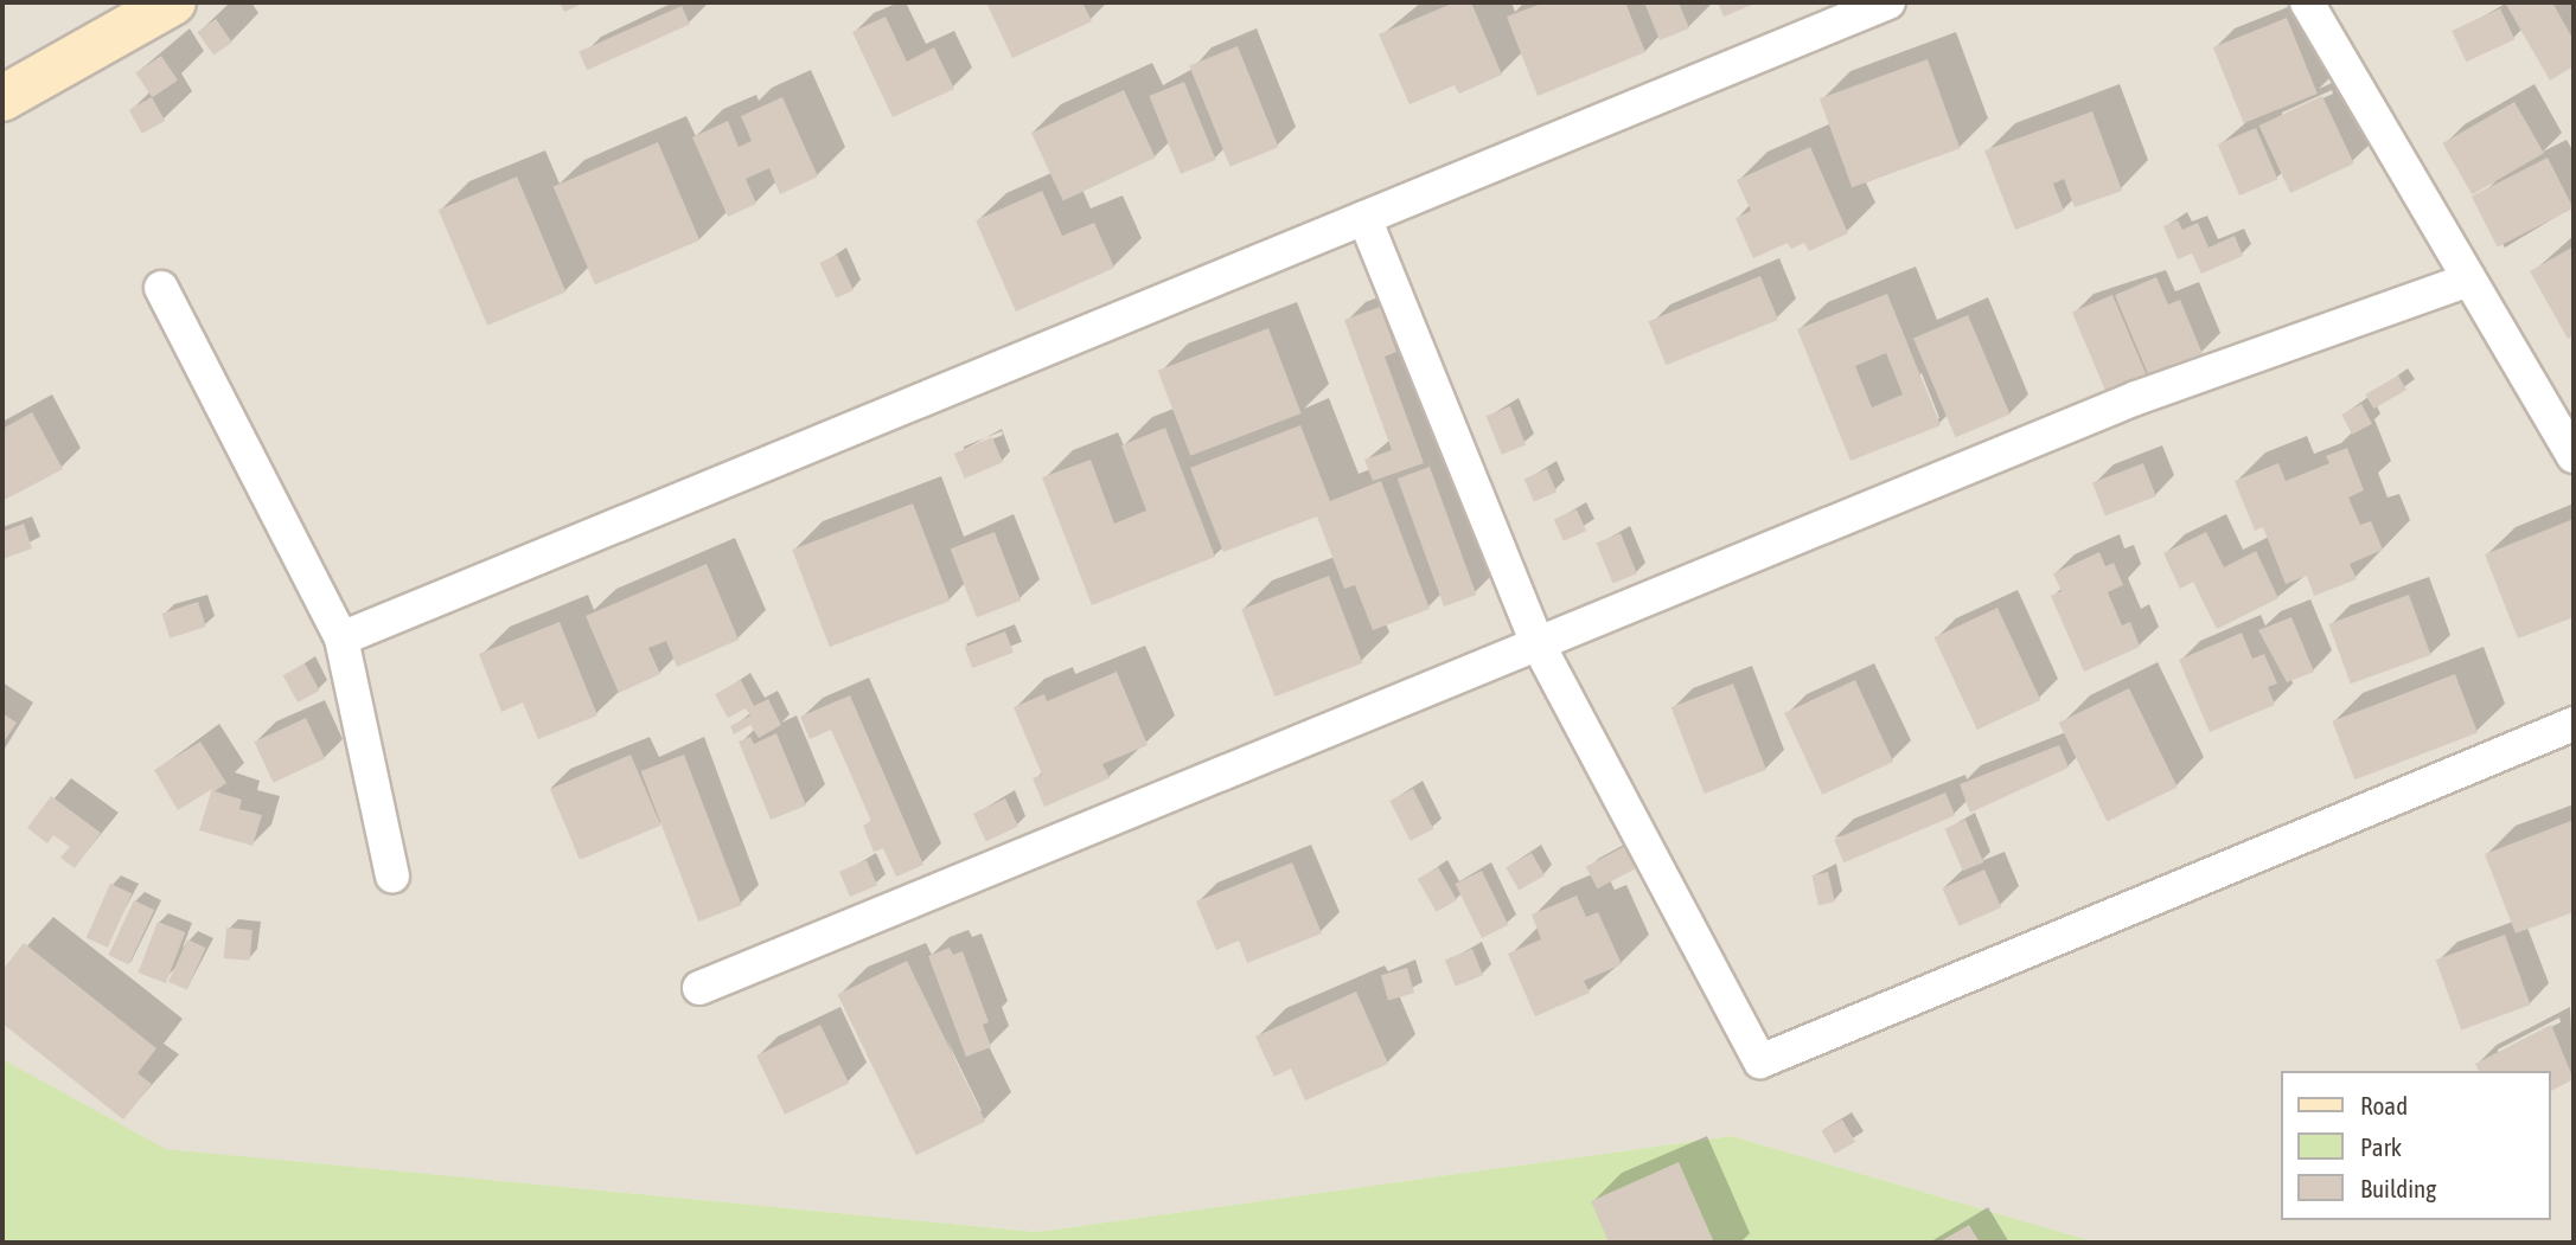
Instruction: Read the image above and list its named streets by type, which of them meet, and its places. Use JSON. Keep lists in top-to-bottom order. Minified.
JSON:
{"legend":["Road","Park","Building"]}
